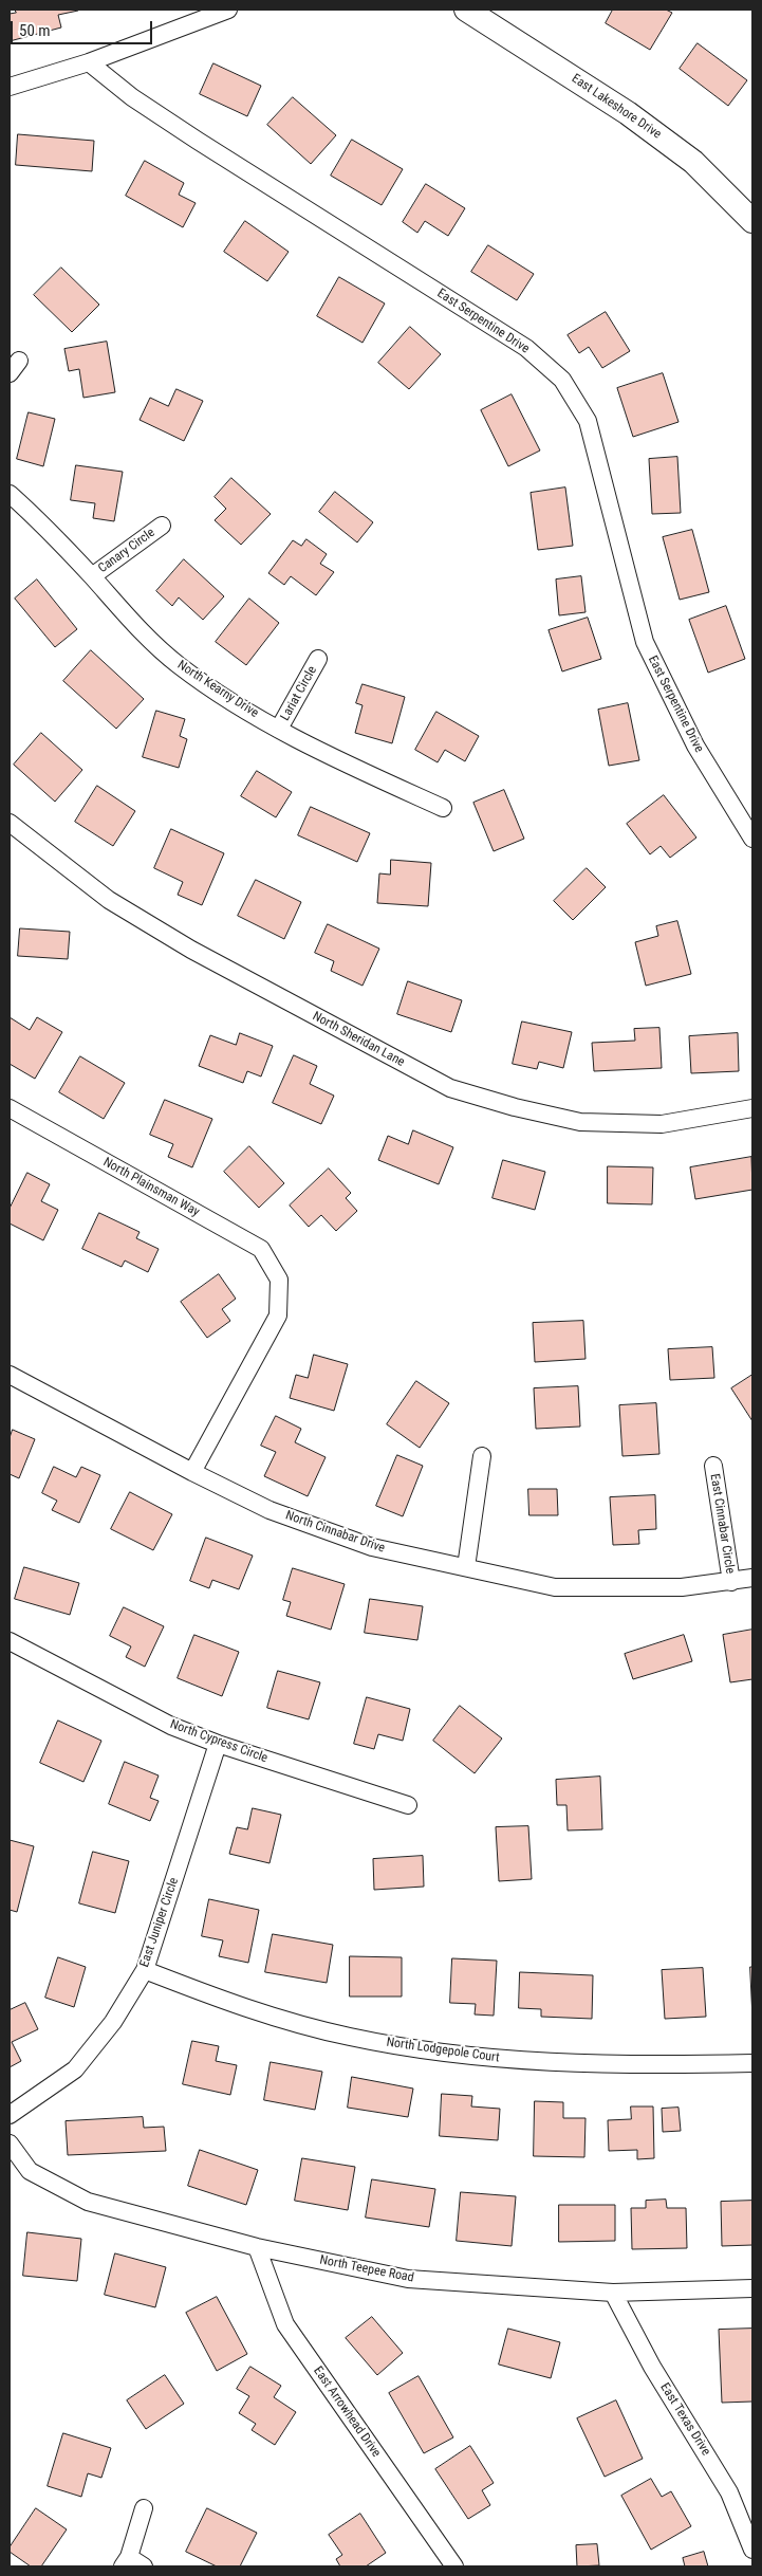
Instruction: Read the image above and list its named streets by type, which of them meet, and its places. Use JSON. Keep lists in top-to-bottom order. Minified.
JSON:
{"streets":{"main road":["East Lakeshore Drive"],"street":["East Serpentine Drive","Canary Circle","North Kearny Drive","Lariat Circle","North Sheridan Lane","North Plainsman Way","East Cinnabar Circle","North Cinnabar Drive","North Cypress Circle","East Juniper Circle","North Lodgepole Court","North Teepee Road","East Arrowhead Drive","East Texas Drive"]},"crossings":[["Canary Circle","North Kearny Drive"],["North Kearny Drive","Lariat Circle"],["North Plainsman Way","North Cinnabar Drive"],["East Cinnabar Circle","North Cinnabar Drive"],["North Cypress Circle","East Juniper Circle"],["East Juniper Circle","North Lodgepole Court"],["North Teepee Road","East Arrowhead Drive"],["North Teepee Road","East Texas Drive"]],"scale_bar":"50 m"}
